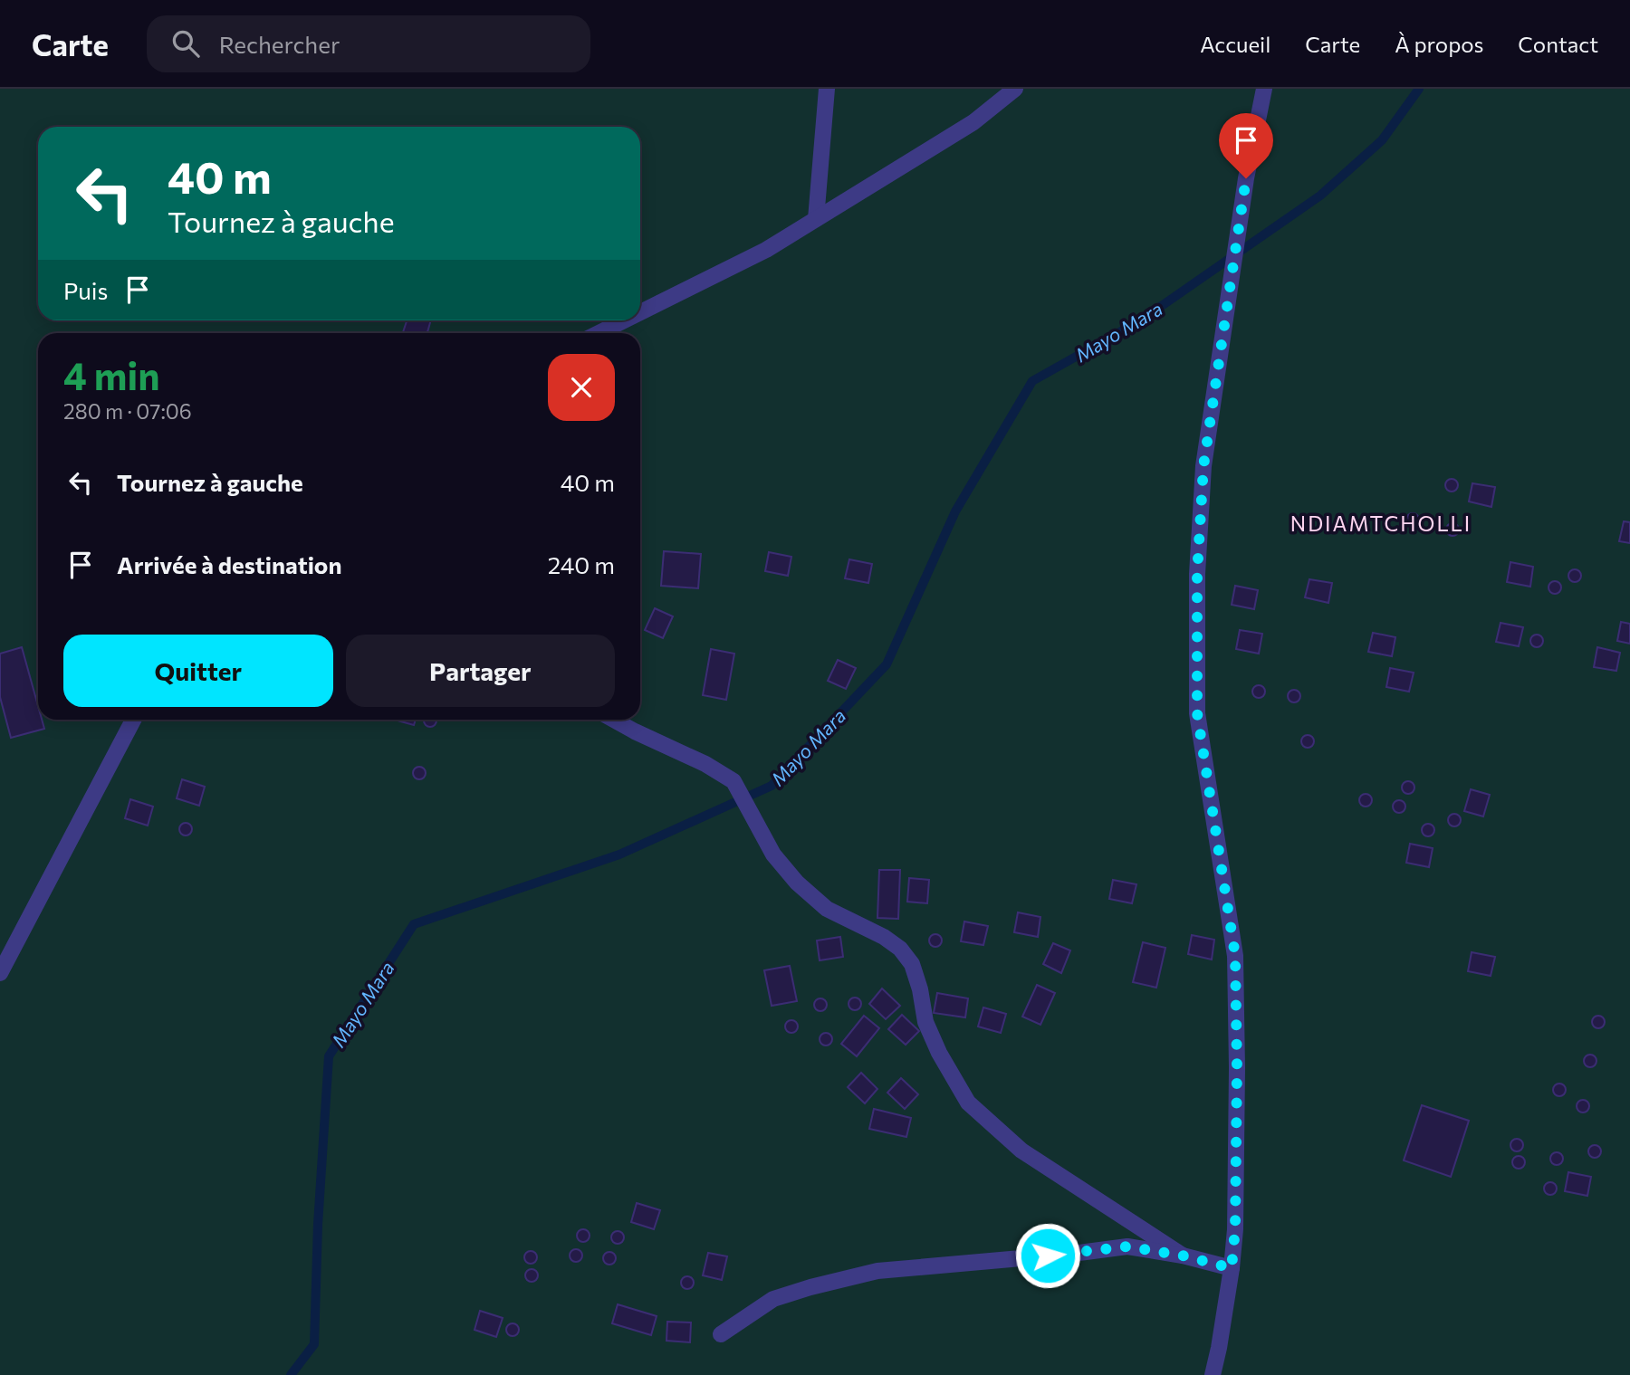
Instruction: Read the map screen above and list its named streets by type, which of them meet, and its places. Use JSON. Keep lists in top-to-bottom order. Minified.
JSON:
{"districts":["NDIAMTCHOLLI"],"water":["Mayo Mara"],"page":{"header":"Carte","search":"Rechercher","nav":["Accueil","Carte","À propos","Contact"],"turn":["40 m","Tournez à gauche"],"then":"Puis","heading":["4 min","280 m · 07:06"],"list":[{"name":"Tournez à gauche","value":"40 m"},{"name":"Arrivée à destination","value":"240 m"}],"buttons":["Quitter","Partager"]}}
